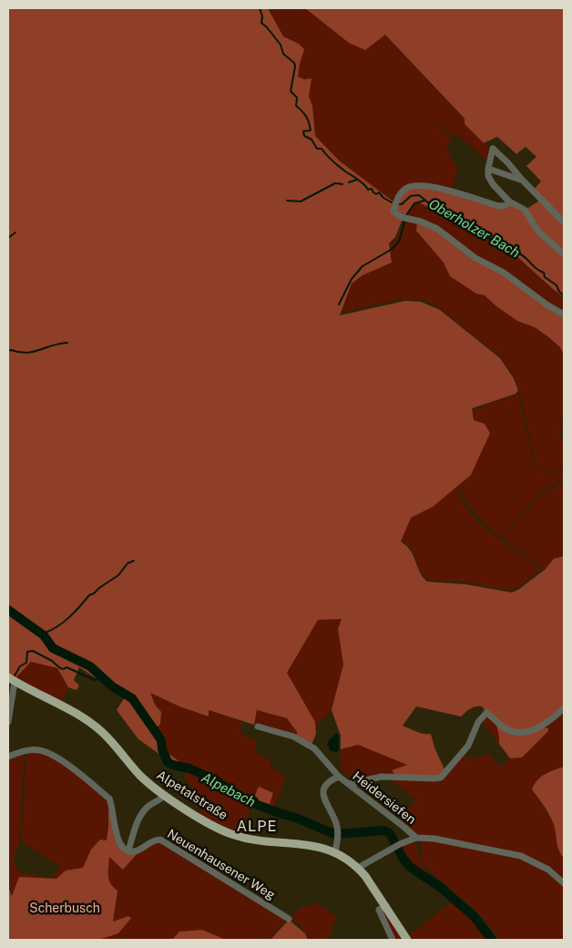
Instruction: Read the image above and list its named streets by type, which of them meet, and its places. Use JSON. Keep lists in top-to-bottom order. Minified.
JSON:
{"streets":{"main road":["Alpetalstraße"],"street":["Heidersiefen","Neuenhausener Weg"]},"crossings":[["Alpetalstraße","Heidersiefen"]],"districts":["ALPE"],"water":["Oberholzer Bach","Alpebach"],"parks":["Scherbusch"]}
